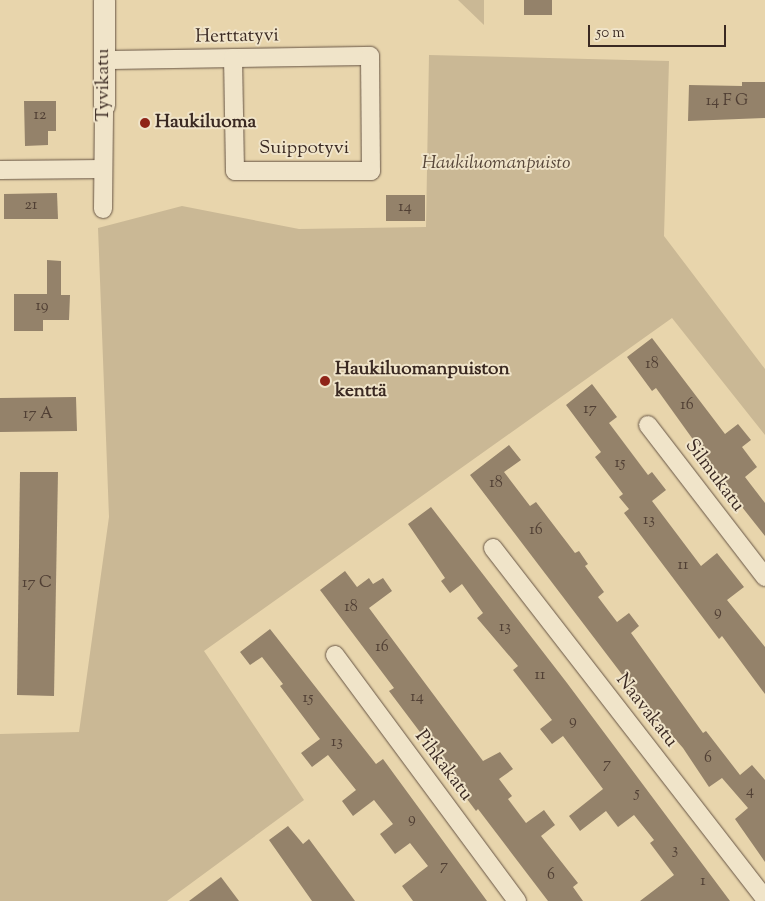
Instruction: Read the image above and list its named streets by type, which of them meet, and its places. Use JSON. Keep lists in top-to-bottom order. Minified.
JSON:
{"streets":{"street":["Herttatyvi","Tyvikatu","Suippotyvi","Silmukatu","Naavakatu","Pihkakatu"]},"crossings":[["Herttatyvi","Tyvikatu"],["Herttatyvi","Suippotyvi"]],"parks":["Haukiluomanpuisto"],"places":["Haukiluoma","Haukiluomanpuiston kenttä"],"house_numbers":["14 F G","12","21","14","19","18","16","17","17 A","15","18","13","16","11","17 C","18","9","13","16","11","14","15","9","13","6","7","4","5","9","3","7","6","1"],"scale_bar":"50 m"}
